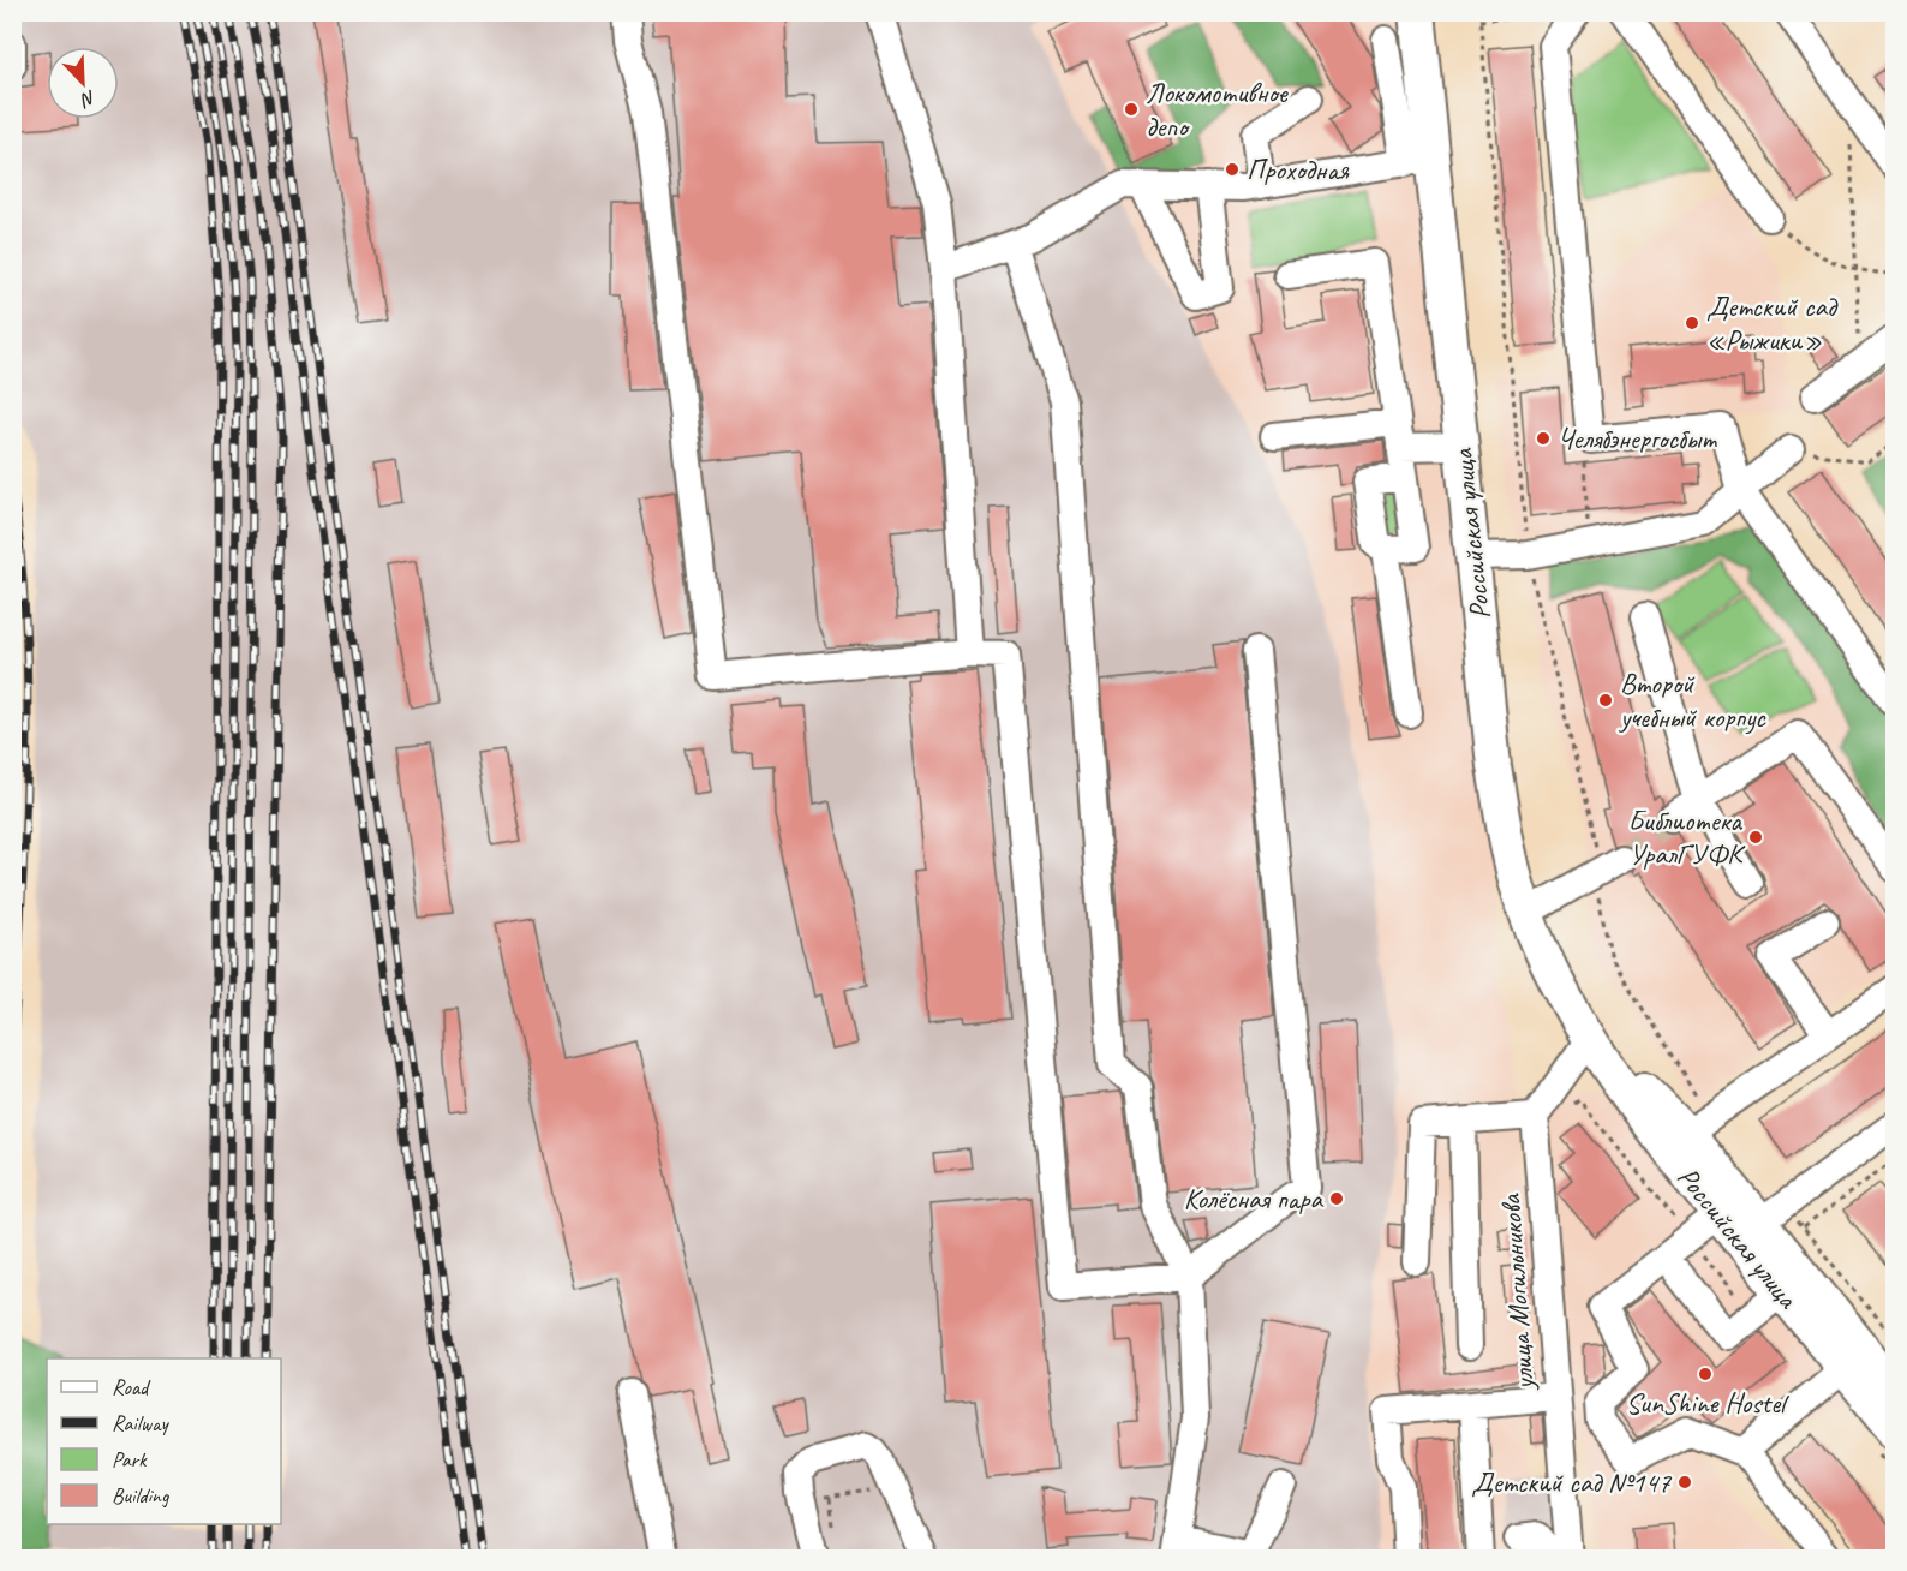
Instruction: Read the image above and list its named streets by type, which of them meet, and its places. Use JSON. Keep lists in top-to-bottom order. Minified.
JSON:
{"streets":{"main road":["Российская улица"],"street":["улица Могильникова"]},"places":["Локомотивное депо","Проходная","Детский сад «Рыжики»","Челябэнергосбыт","Второй учебный корпус","Библиотека УралГУФК","Колёсная пара","SunShine Hostel","Детский сад №147"],"legend":["Road","Railway","Park","Building"],"north":"bottom right"}
